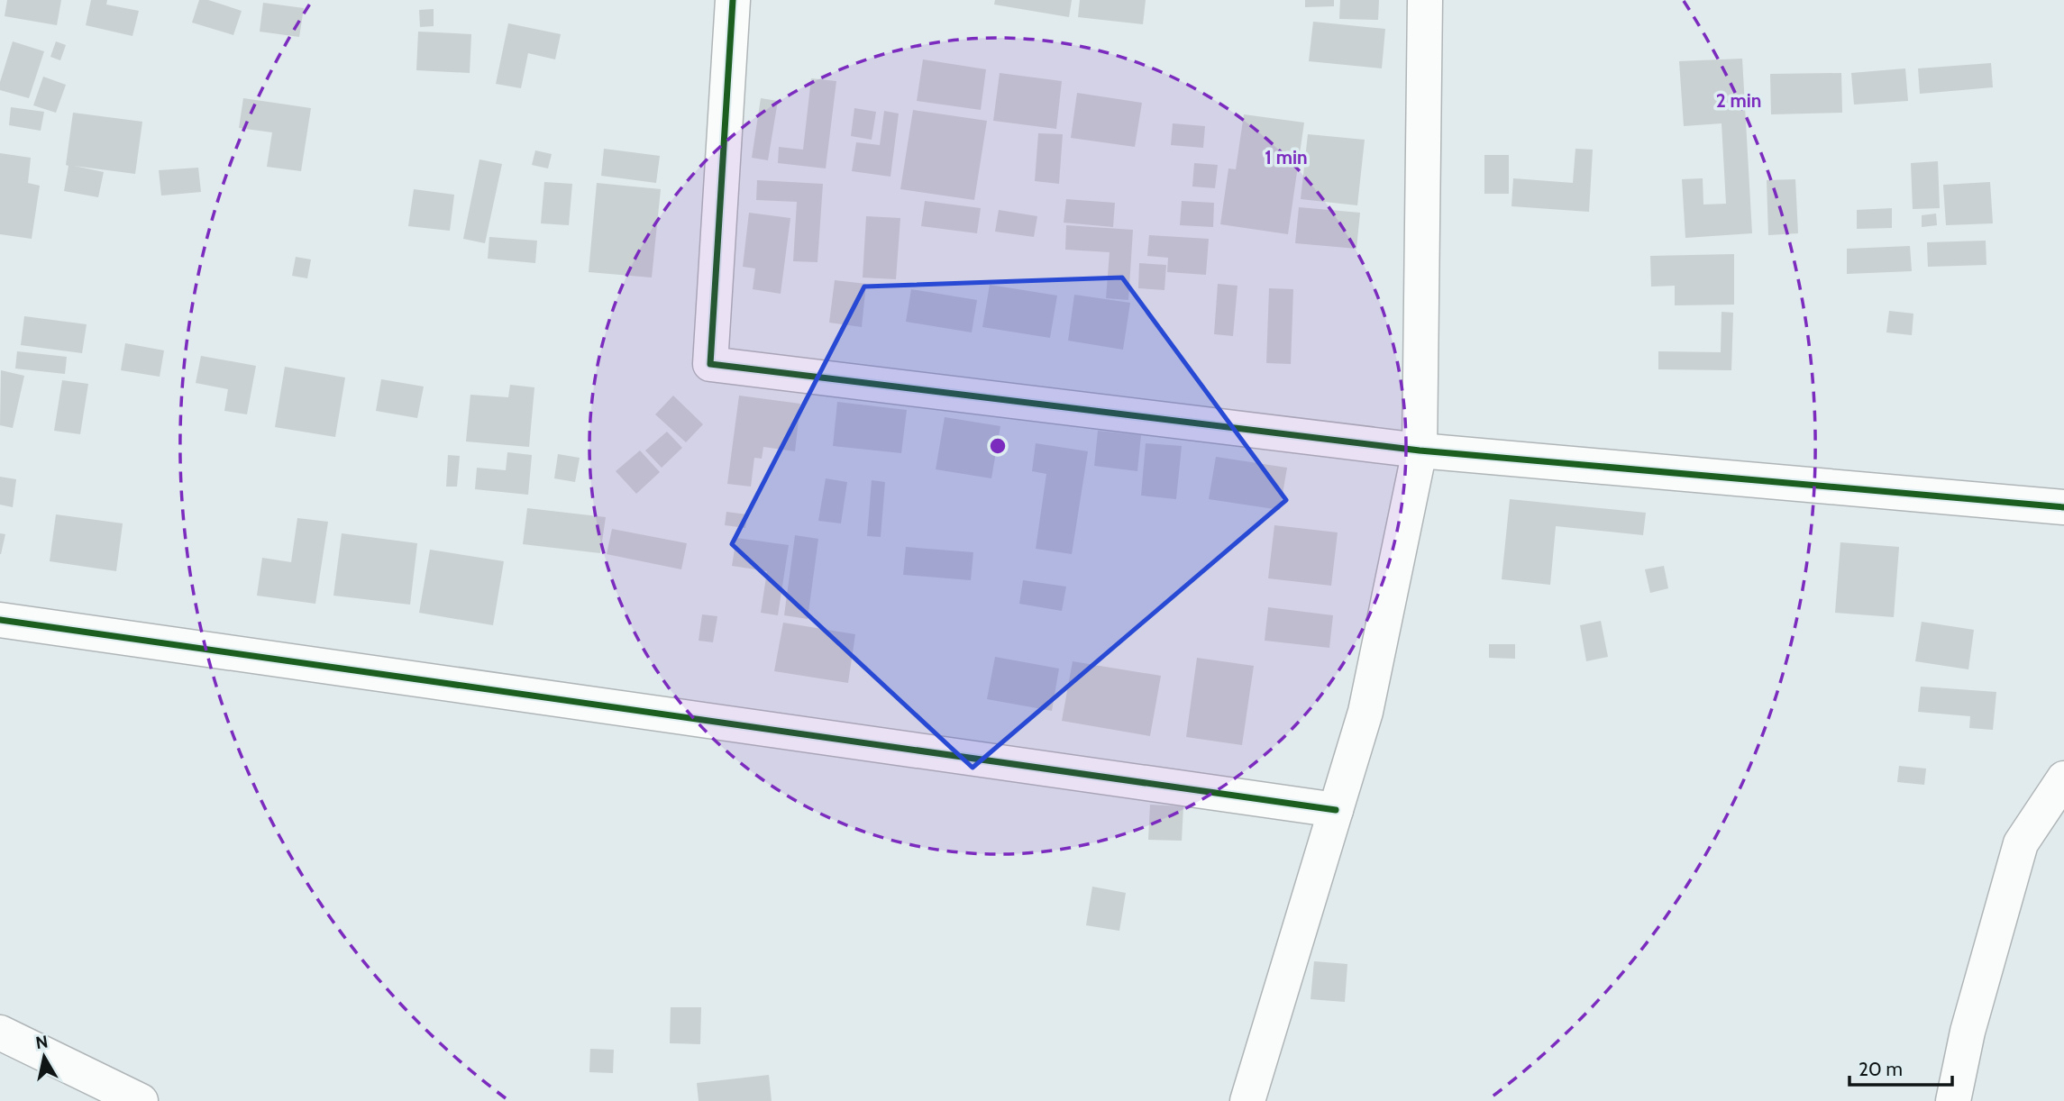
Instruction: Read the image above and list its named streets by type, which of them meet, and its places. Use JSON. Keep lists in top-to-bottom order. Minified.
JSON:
{"scale_bar":"20 m","north":"top","rings":["2 min","1 min"]}
